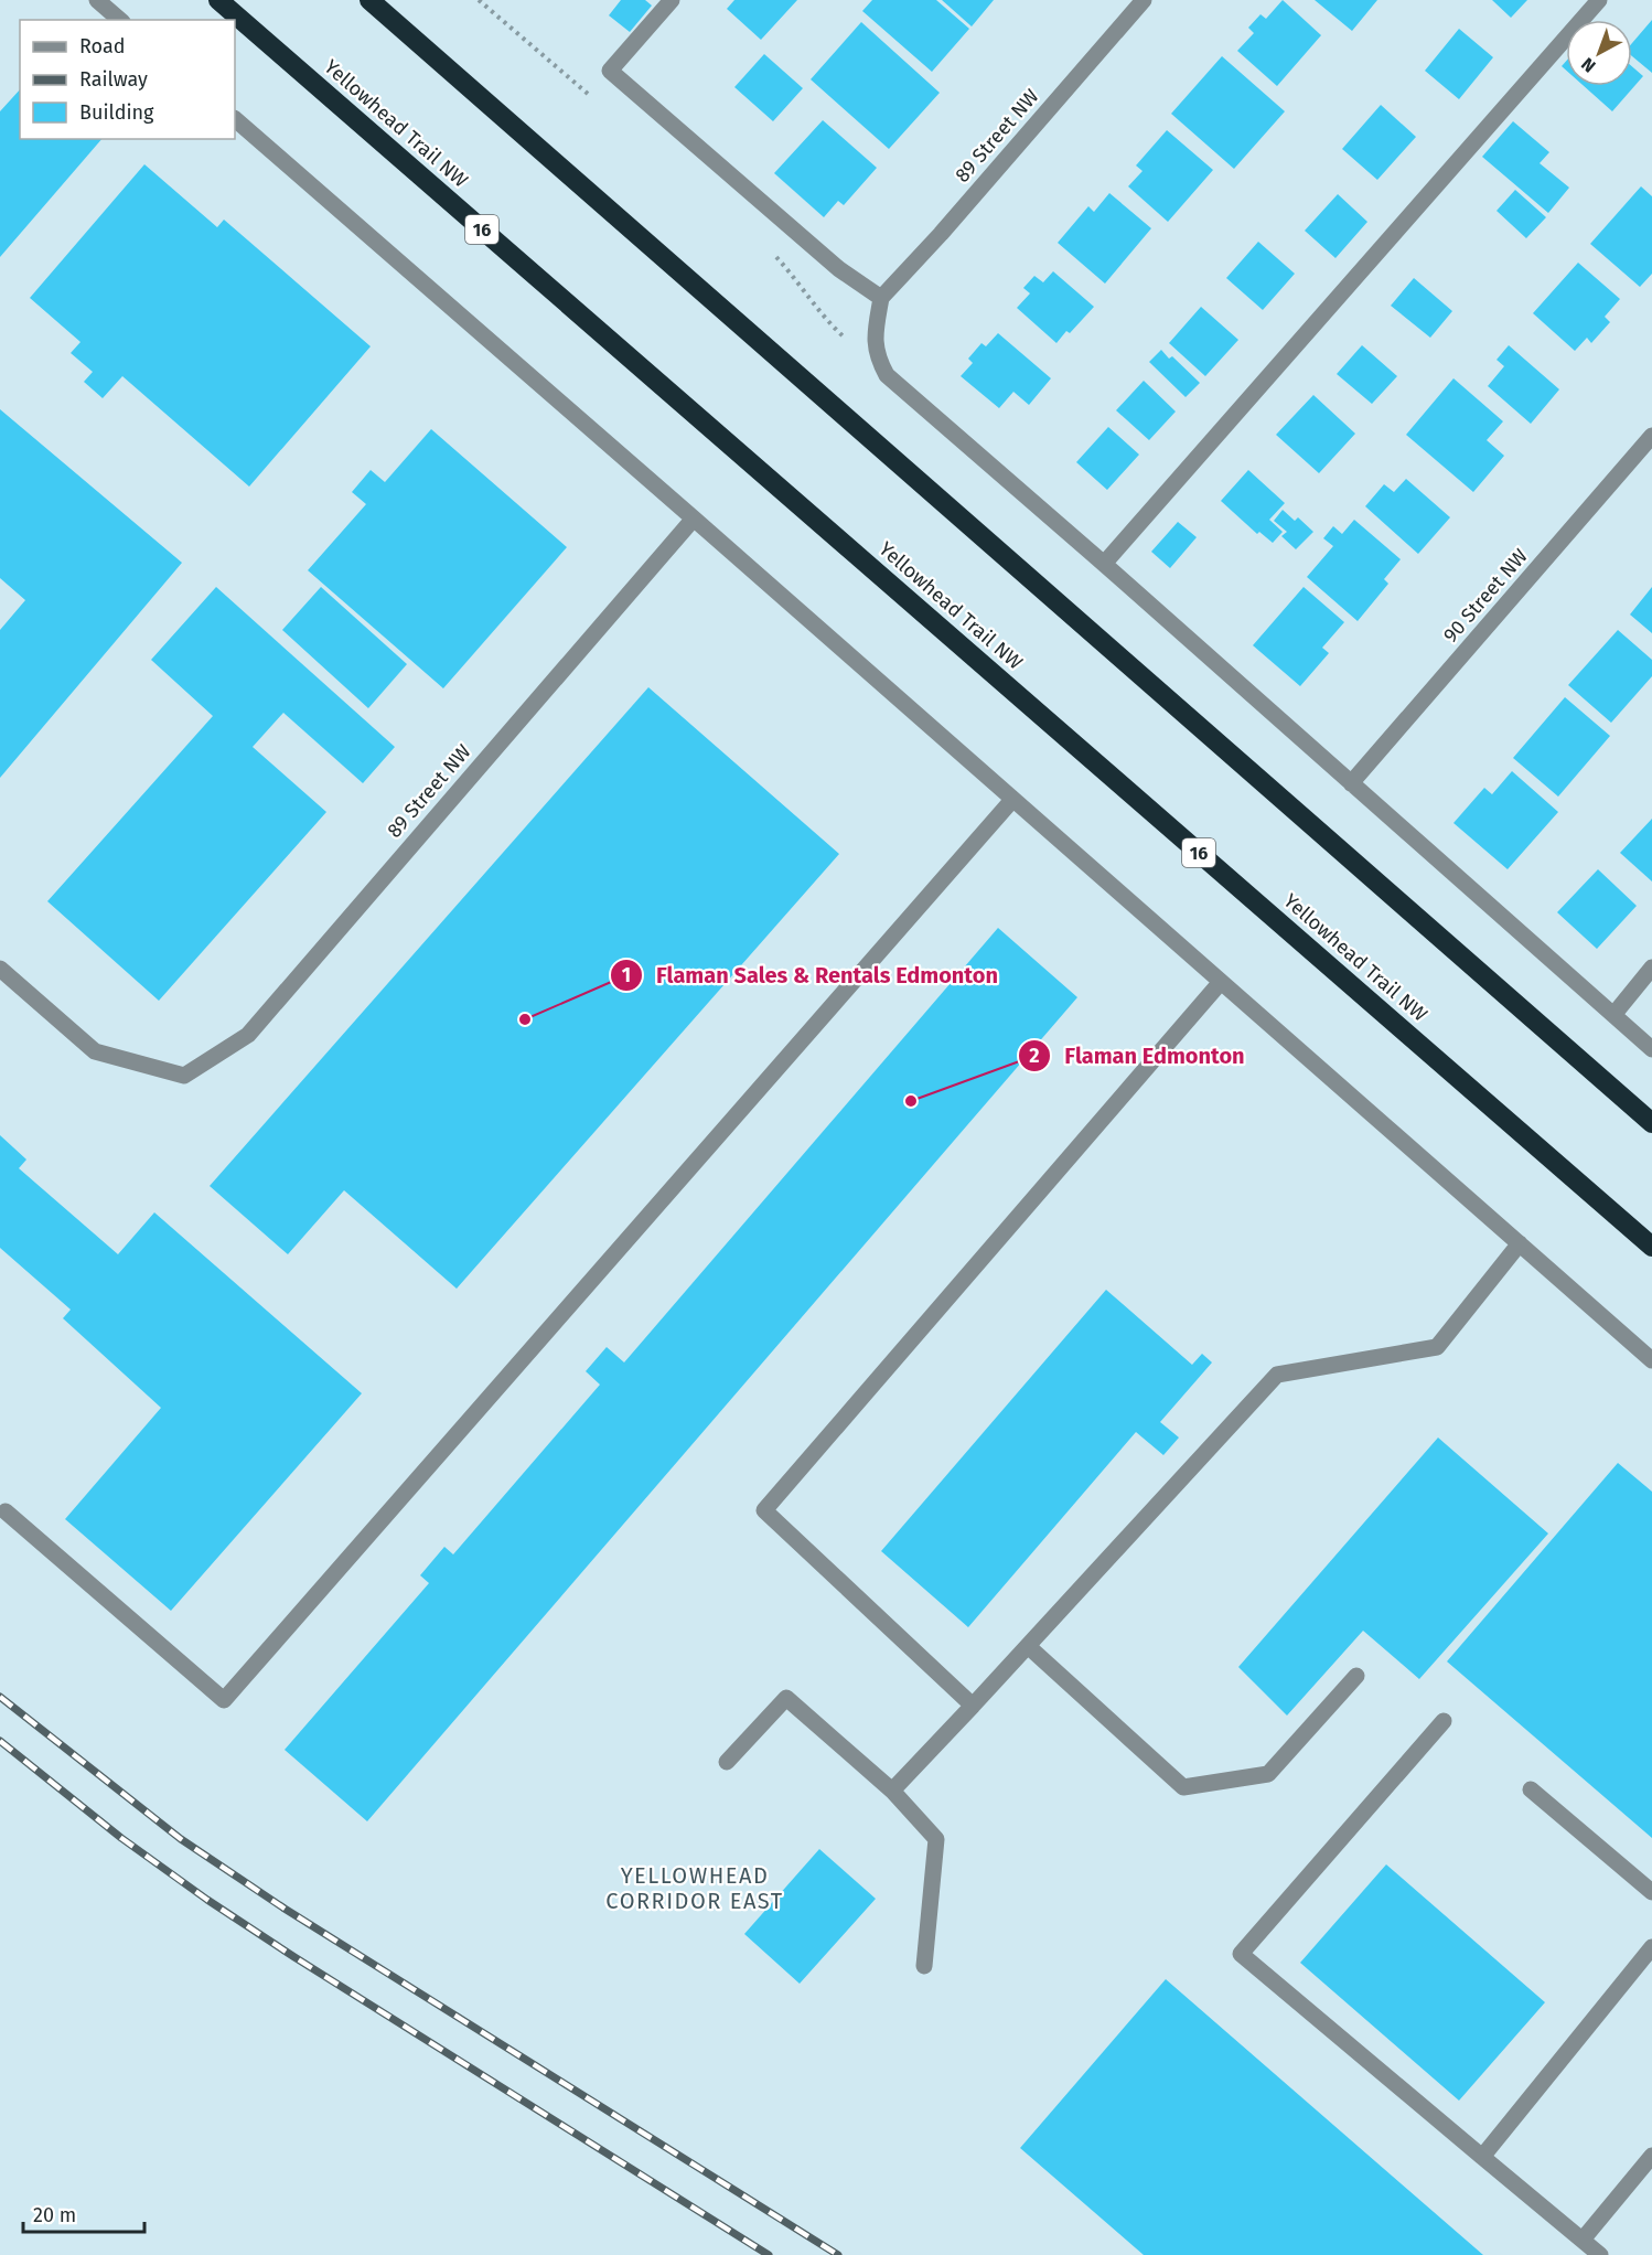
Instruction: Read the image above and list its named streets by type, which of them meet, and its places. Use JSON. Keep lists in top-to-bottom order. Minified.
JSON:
{"streets":{"highway":["Yellowhead Trail NW","16"],"street":["89 Street NW","90 Street NW"]},"districts":["YELLOWHEAD CORRIDOR EAST"],"places":["Flaman Sales & Rentals Edmonton","Flaman Edmonton"],"legend":["Road","Railway","Building"],"scale_bar":"20 m","north":"bottom left"}
